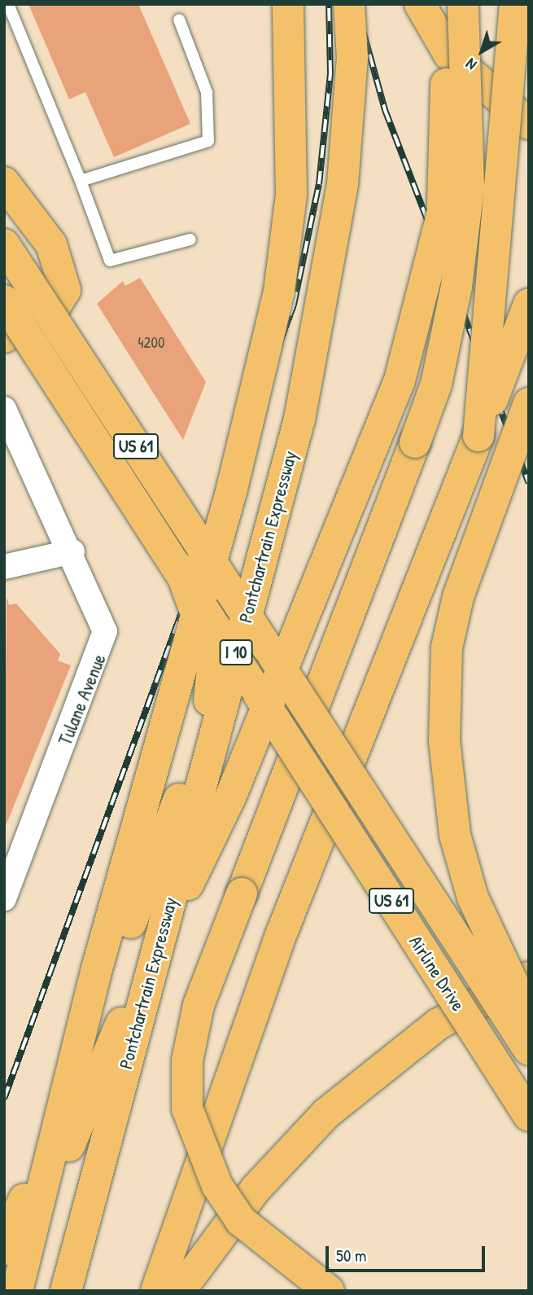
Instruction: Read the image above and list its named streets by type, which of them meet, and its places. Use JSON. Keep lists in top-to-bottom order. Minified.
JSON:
{"streets":{"main road":["US 61","Pontchartrain Expressway","I 10","Airline Drive"],"street":["Tulane Avenue"]},"crossings":[["US 61","Airline Drive"]],"house_numbers":["4200"],"scale_bar":"50 m","north":"bottom left"}
